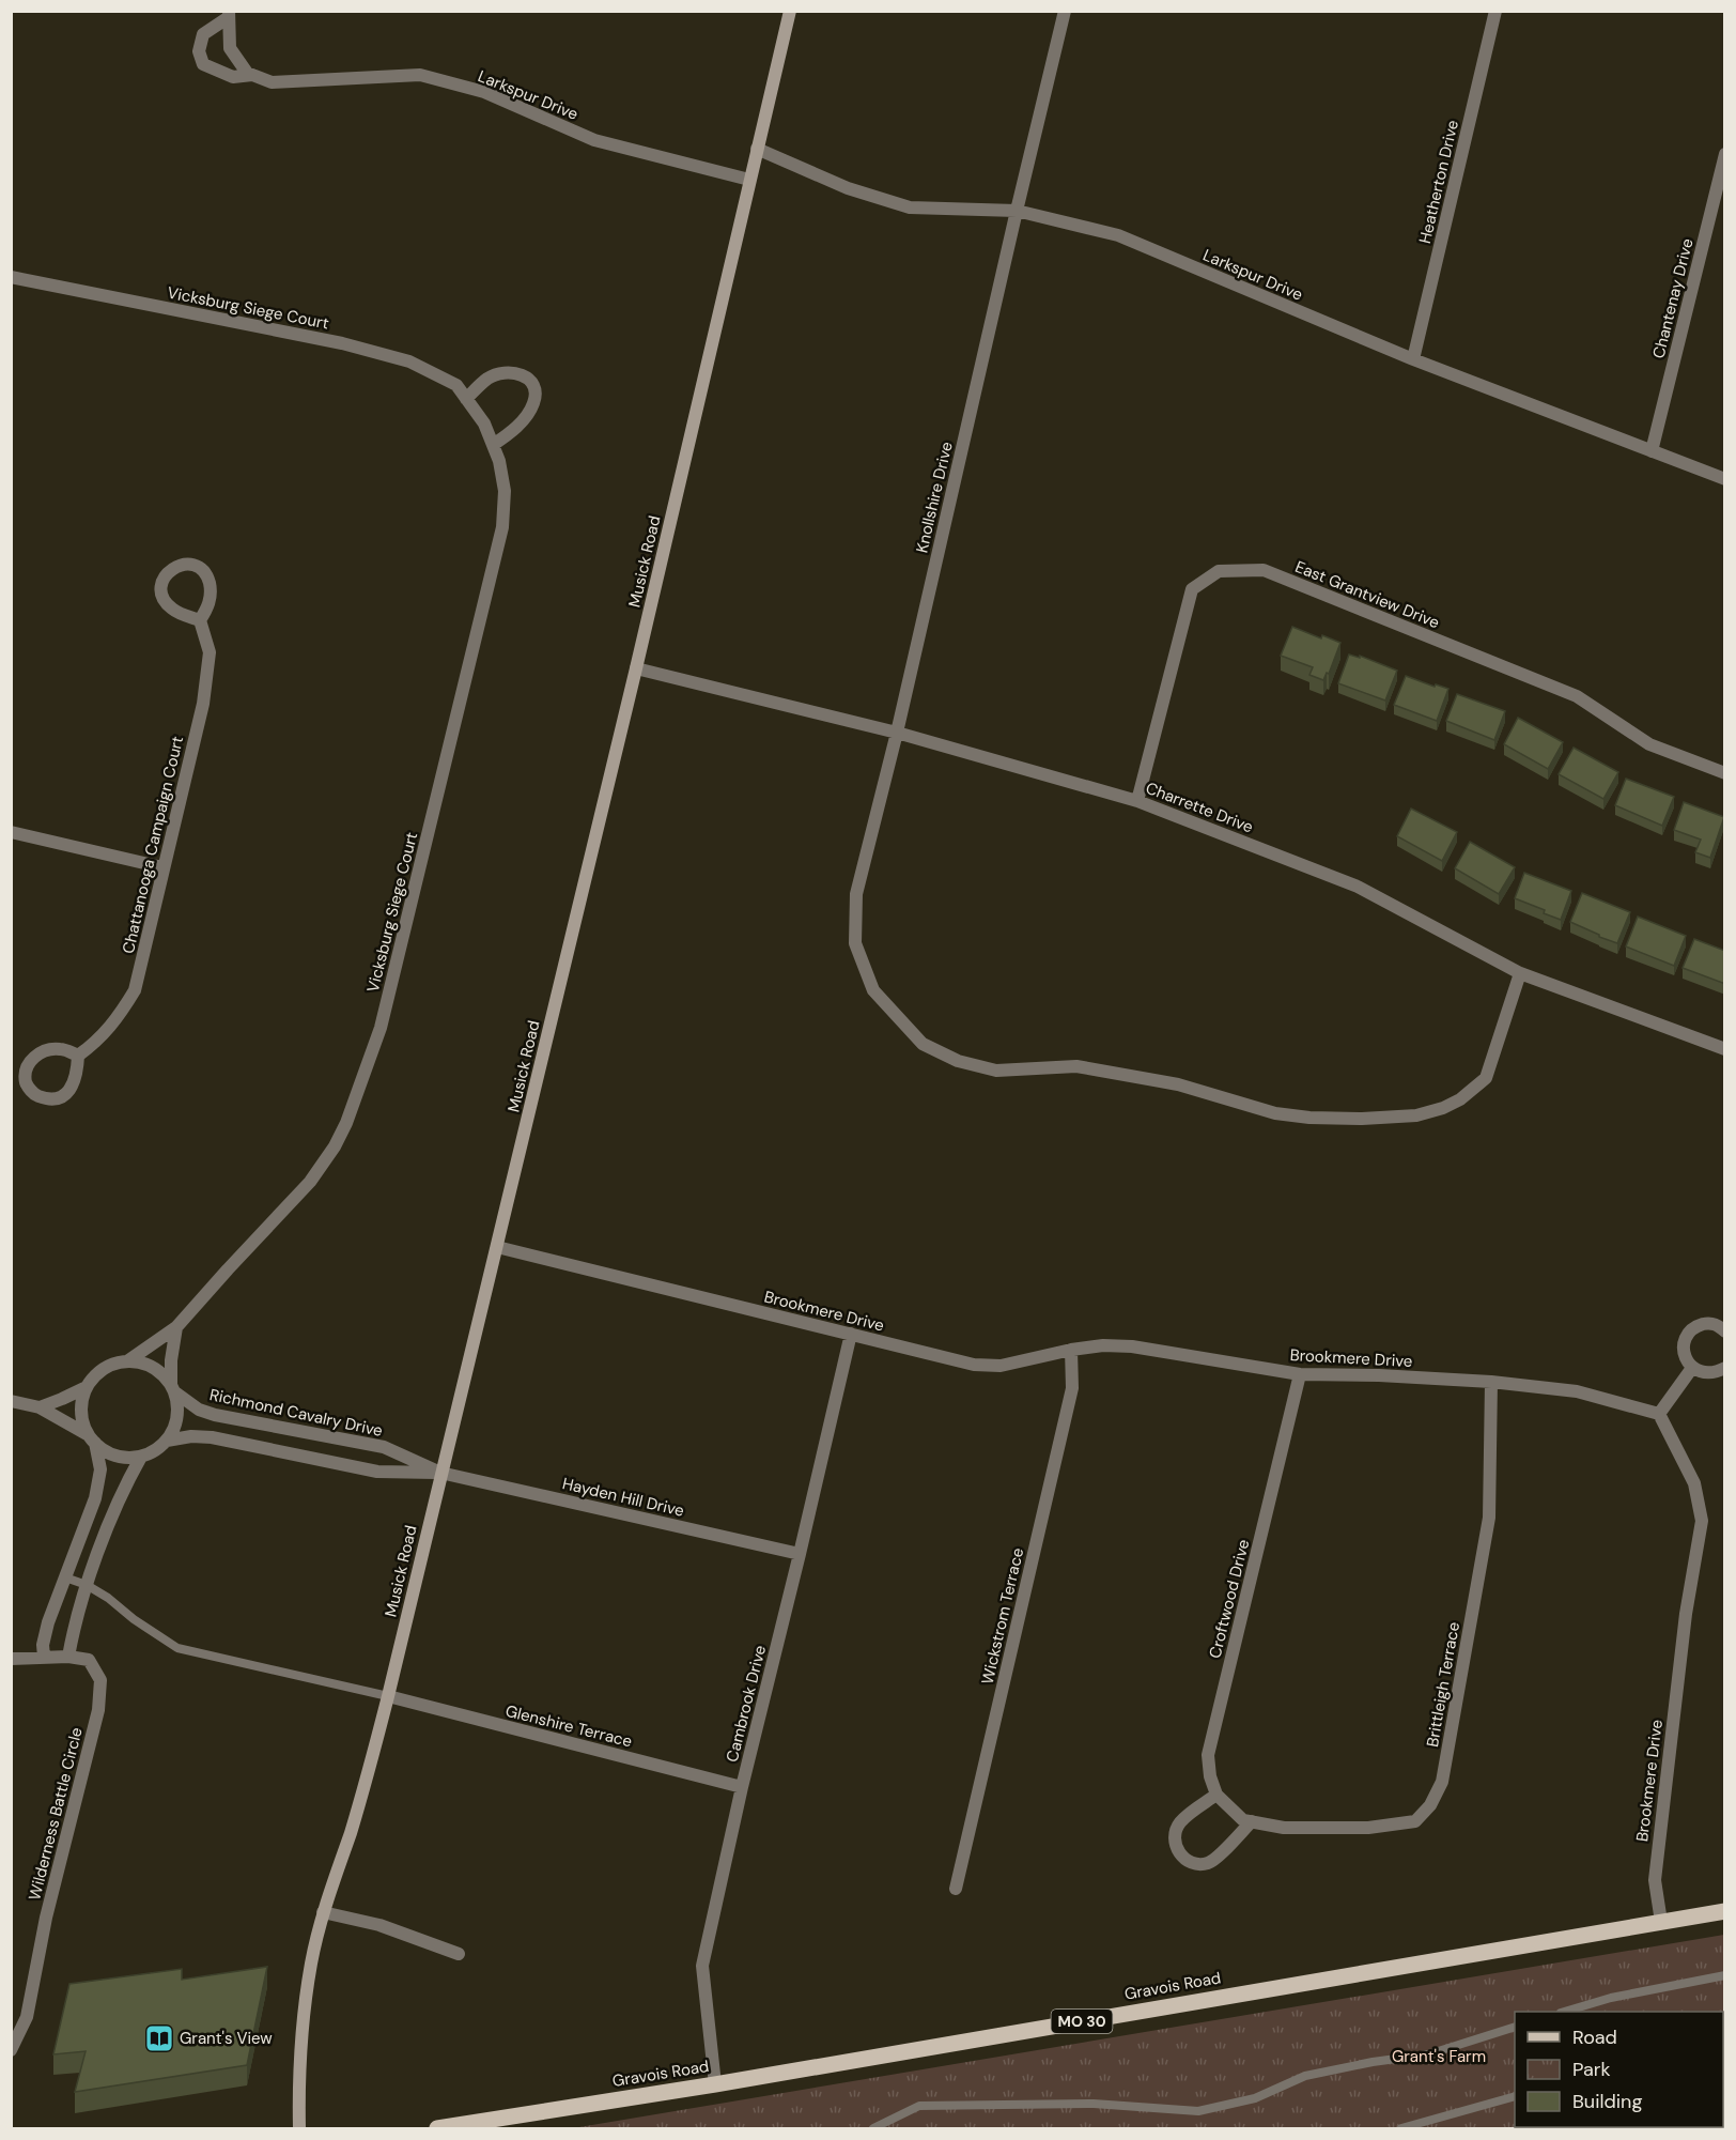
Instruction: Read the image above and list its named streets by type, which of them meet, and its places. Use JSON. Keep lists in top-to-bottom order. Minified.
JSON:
{"streets":{"main road":["Gravois Road","MO 30"],"street":["Larkspur Drive","Heatherton Drive","Chantenay Drive","Vicksburg Siege Court","Knollshire Drive","Musick Road","East Grantview Drive","Charrette Drive","Chattanooga Campaign Court","Brookmere Drive","Richmond Cavalry Drive","Hayden Hill Drive","Croftwood Drive","Wickstrom Terrace","Brittleigh Terrace","Cambrook Drive","Glenshire Terrace","Wilderness Battle Circle"]},"crossings":[["Larkspur Drive","Heatherton Drive"],["Larkspur Drive","Chantenay Drive"],["Larkspur Drive","Knollshire Drive"],["Larkspur Drive","Musick Road"],["Vicksburg Siege Court","Richmond Cavalry Drive"],["Knollshire Drive","Charrette Drive"],["Musick Road","Charrette Drive"],["Musick Road","Brookmere Drive"],["Musick Road","Richmond Cavalry Drive"],["Musick Road","Hayden Hill Drive"],["Musick Road","Glenshire Terrace"],["East Grantview Drive","Charrette Drive"],["Brookmere Drive","Croftwood Drive"],["Brookmere Drive","Wickstrom Terrace"],["Brookmere Drive","Brittleigh Terrace"],["Brookmere Drive","Cambrook Drive"],["Brookmere Drive","Gravois Road"],["Richmond Cavalry Drive","Hayden Hill Drive"],["Hayden Hill Drive","Cambrook Drive"],["Croftwood Drive","Brittleigh Terrace"],["Cambrook Drive","Glenshire Terrace"],["Cambrook Drive","Gravois Road"]],"parks":["Grant's Farm"],"places":{"library":["Grant's View"]},"legend":["Road","Park","Building"]}
